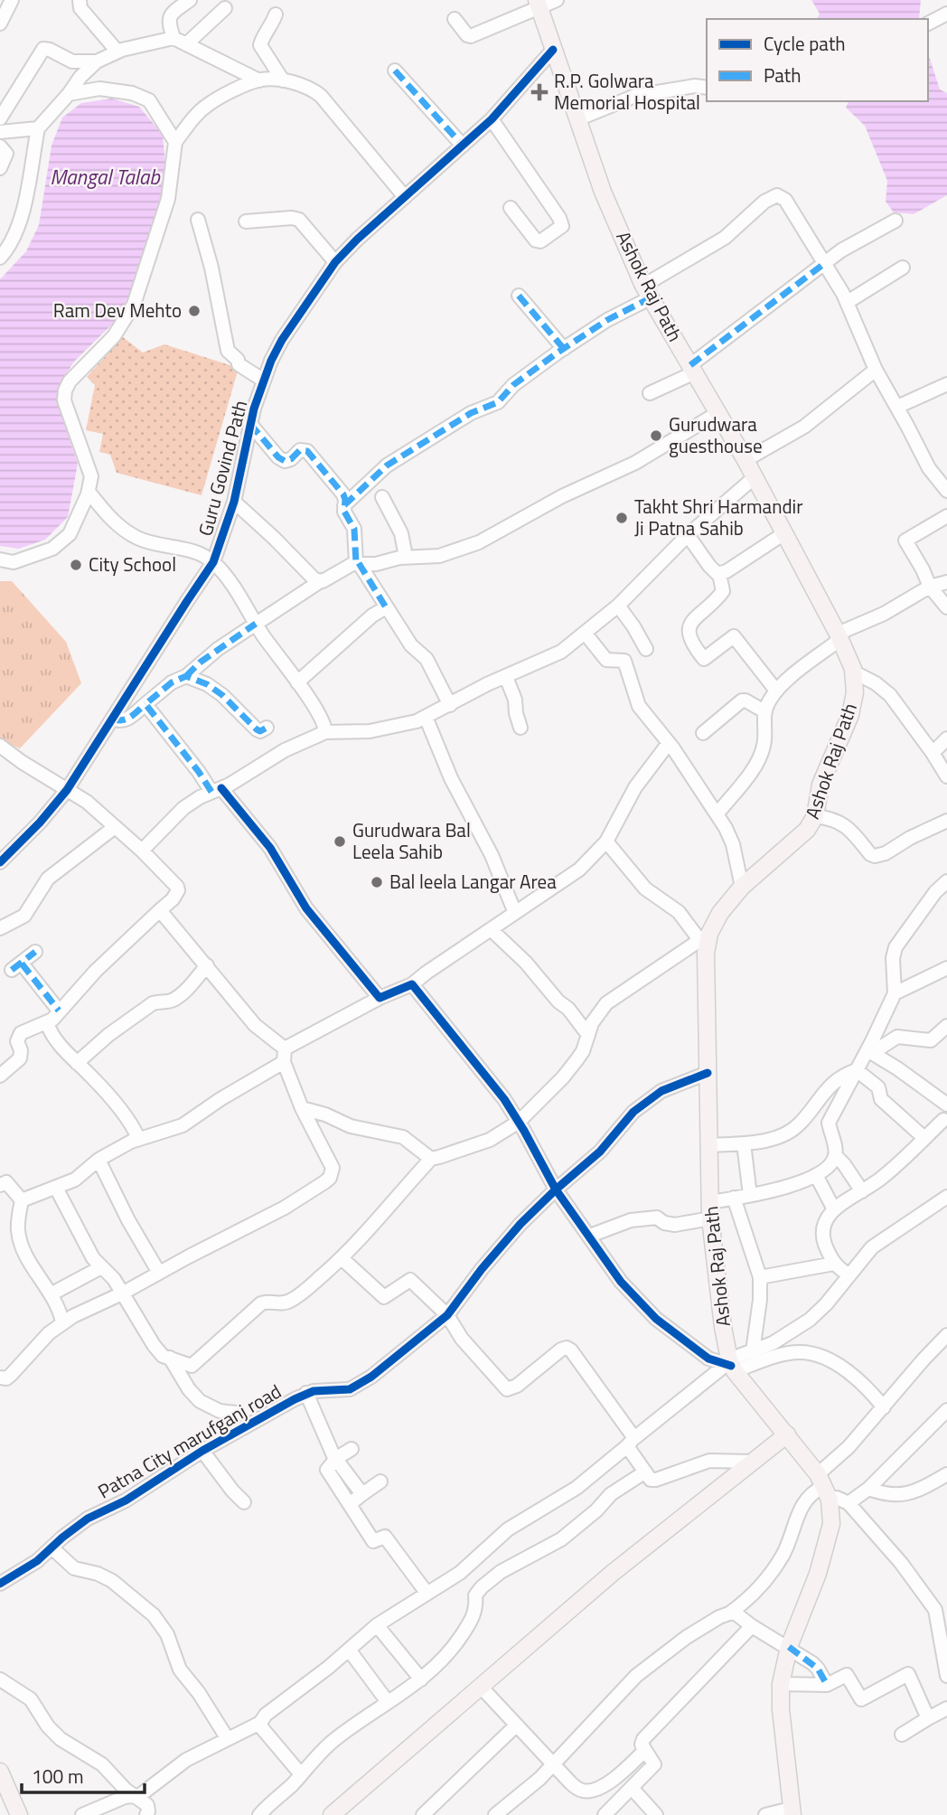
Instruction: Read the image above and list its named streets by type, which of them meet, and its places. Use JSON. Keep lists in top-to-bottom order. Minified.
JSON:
{"streets":{"main road":["Ashok Raj Path"],"street":["Guru Govind Path","Patna City marufganj road"]},"crossings":[["Ashok Raj Path","Guru Govind Path"],["Ashok Raj Path","Patna City marufganj road"]],"water":["Mangal Talab"],"places":{"health":["R.P. Golwara Memorial Hospital"],"other":["Ram Dev Mehto","Gurudwara guesthouse","Takht Shri Harmandir Ji Patna Sahib","City School","Gurudwara Bal Leela Sahib","Bal leela Langar Area"]},"legend":["Cycle path","Path"],"scale_bar":"100 m"}
